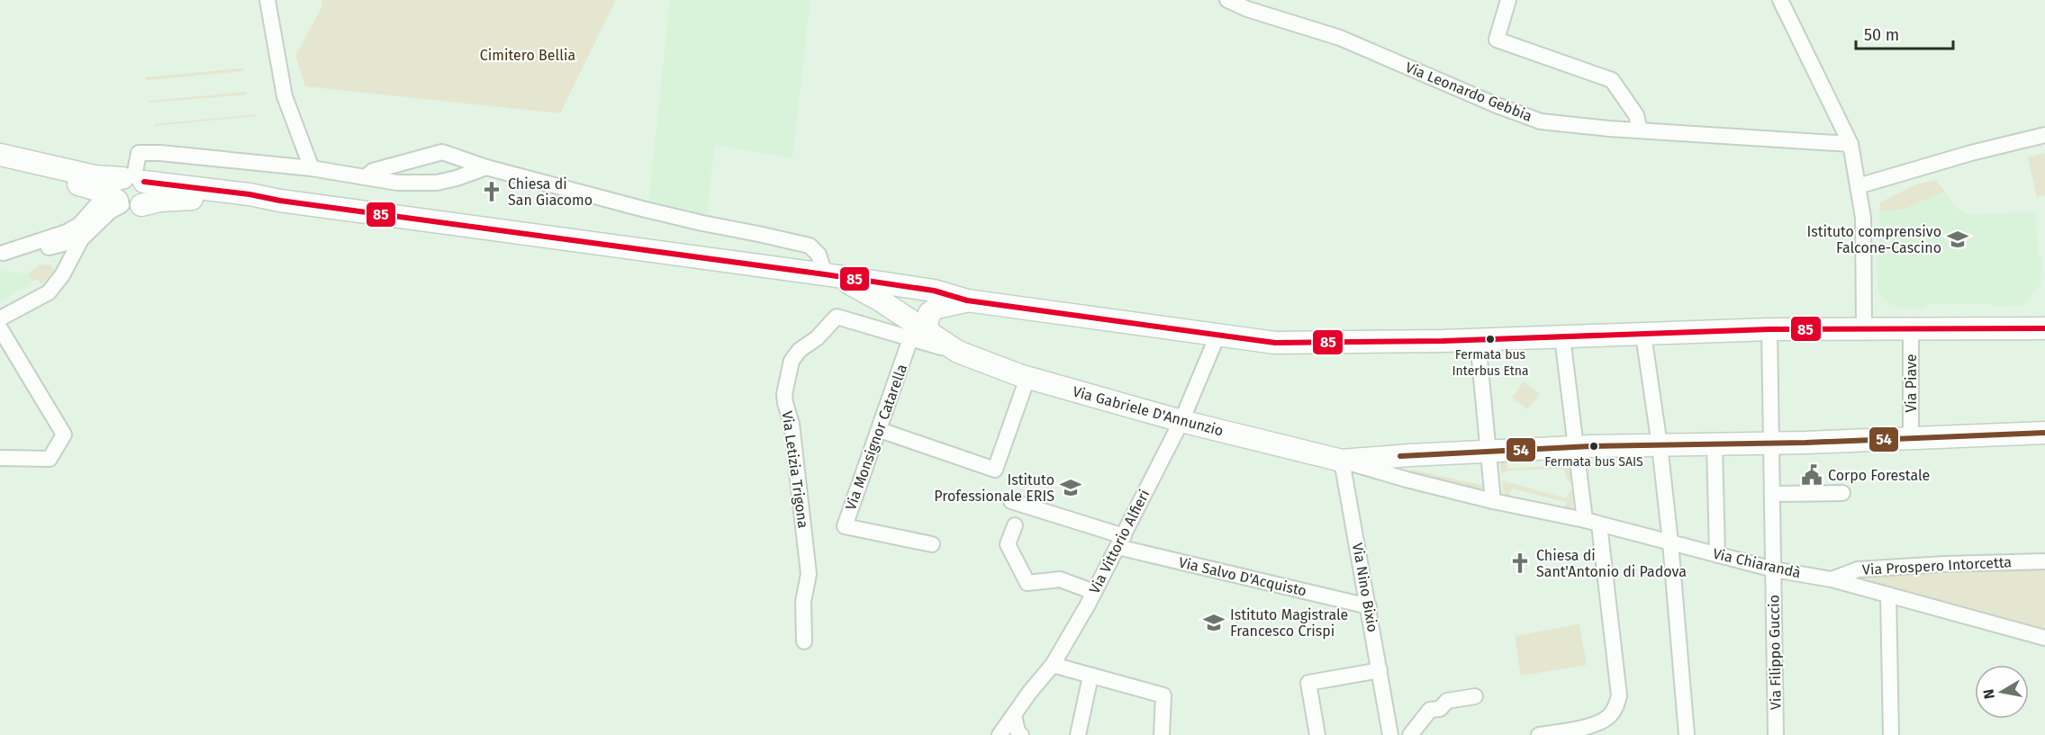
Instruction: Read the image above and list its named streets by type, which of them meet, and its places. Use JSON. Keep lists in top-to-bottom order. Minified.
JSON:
{"streets":{"main road":["Via Gabriele D'Annunzio"],"street":["Via Leonardo Gebbia","Via Piave","Via Monsignor Catarella","Via Letizia Trigona","Via Vittorio Alfieri","Via Chiarandà","Via Prospero Intorcetta","Via Salvo D'Acquisto","Via Nino Bixio","Via Filippo Guccio"]},"crossings":[["Via Piave","Via Gabriele D'Annunzio"],["Via Gabriele D'Annunzio","Via Monsignor Catarella"],["Via Gabriele D'Annunzio","Via Letizia Trigona"],["Via Gabriele D'Annunzio","Via Vittorio Alfieri"],["Via Gabriele D'Annunzio","Via Chiarandà"],["Via Gabriele D'Annunzio","Via Nino Bixio"],["Via Gabriele D'Annunzio","Via Filippo Guccio"],["Via Monsignor Catarella","Via Letizia Trigona"],["Via Vittorio Alfieri","Via Salvo D'Acquisto"],["Via Chiarandà","Via Prospero Intorcetta"],["Via Chiarandà","Via Nino Bixio"],["Via Chiarandà","Via Filippo Guccio"],["Via Salvo D'Acquisto","Via Nino Bixio"]],"parks":["Cimitero Bellia"],"places":{"church":["Chiesa di San Giacomo","Chiesa di Sant'Antonio di Padova"],"school or university":["Istituto comprensivo Falcone-Cascino","Istituto Professionale ERIS","Istituto Magistrale Francesco Crispi"],"other":["Fermata bus Interbus Etna","Fermata bus SAIS"],"public building":["Corpo Forestale"]},"lines":["transit line 85","transit line 54"],"scale_bar":"50 m","north":"left"}
